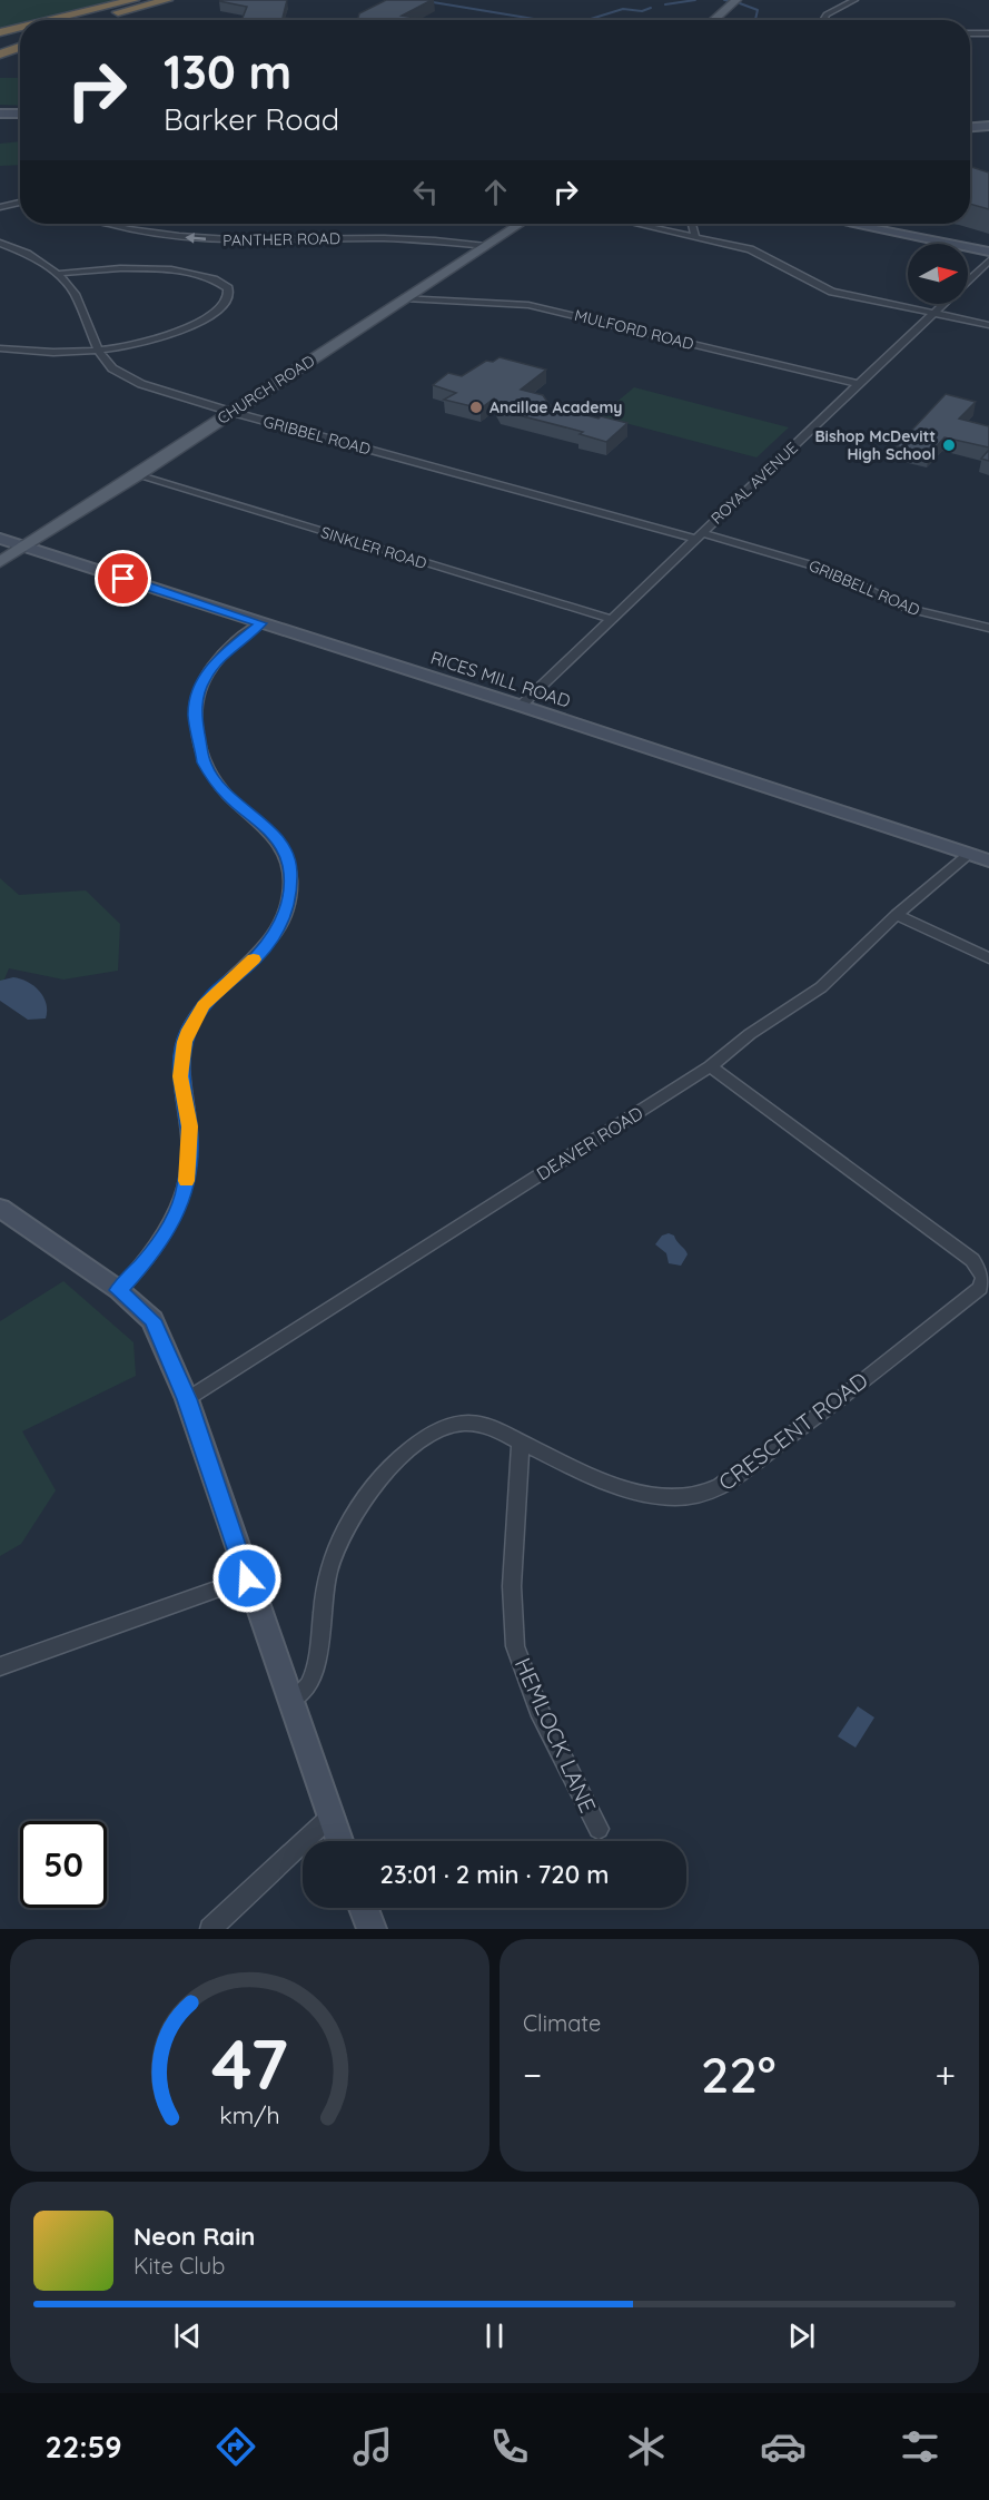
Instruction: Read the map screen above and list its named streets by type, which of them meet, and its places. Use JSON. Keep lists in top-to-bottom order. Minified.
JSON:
{"streets":{"main road":["CHURCH ROAD"],"street":["PANTHER ROAD","MULFORD ROAD","GRIBBEL ROAD","ROYAL AVENUE","SINKLER ROAD","GRIBBELL ROAD","RICES MILL ROAD","DEAVER ROAD","CRESCENT ROAD","HEMLOCK LANE"]},"crossings":[["PANTHER ROAD","CHURCH ROAD"],["MULFORD ROAD","CHURCH ROAD"],["MULFORD ROAD","ROYAL AVENUE"],["CHURCH ROAD","GRIBBEL ROAD"],["CHURCH ROAD","SINKLER ROAD"],["CHURCH ROAD","RICES MILL ROAD"],["GRIBBEL ROAD","ROYAL AVENUE"],["GRIBBEL ROAD","GRIBBELL ROAD"],["ROYAL AVENUE","SINKLER ROAD"],["ROYAL AVENUE","GRIBBELL ROAD"],["ROYAL AVENUE","RICES MILL ROAD"],["RICES MILL ROAD","DEAVER ROAD"],["DEAVER ROAD","CRESCENT ROAD"],["CRESCENT ROAD","HEMLOCK LANE"]],"one_way":["PANTHER ROAD"],"places":["Ancillae Academy","Bishop McDevitt High School"],"north":"right","page":{"turn":["130 m","Barker Road"],"limit":"50","trip":"23:01 · 2 min · 720 m","tile":"Climate","heat":["−","22°","+"],"song":["Neon Rain","Kite Club"],"tabs":"22:59","gauge":["47","km/h"]}}
